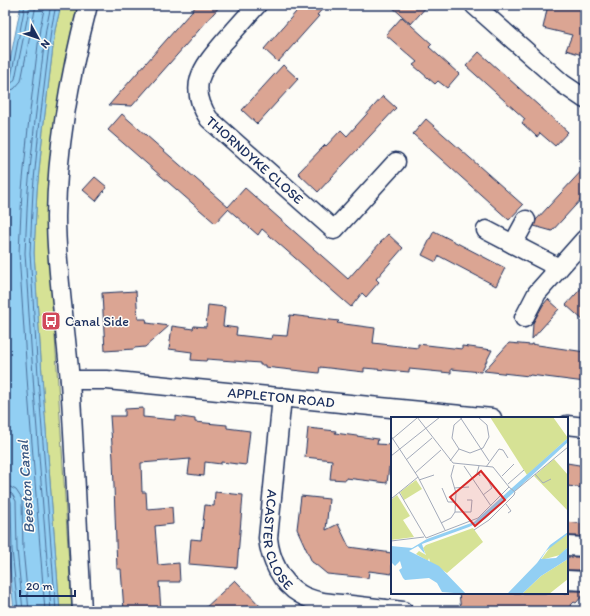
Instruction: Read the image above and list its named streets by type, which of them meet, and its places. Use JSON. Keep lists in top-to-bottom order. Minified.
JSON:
{"streets":{"street":["THORNDYKE CLOSE","APPLETON ROAD","ACASTER CLOSE"]},"crossings":[["APPLETON ROAD","ACASTER CLOSE"]],"water":["Beeston Canal"],"places":{"bus stop":["Canal Side"]},"scale_bar":"20 m","north":"bottom right"}
